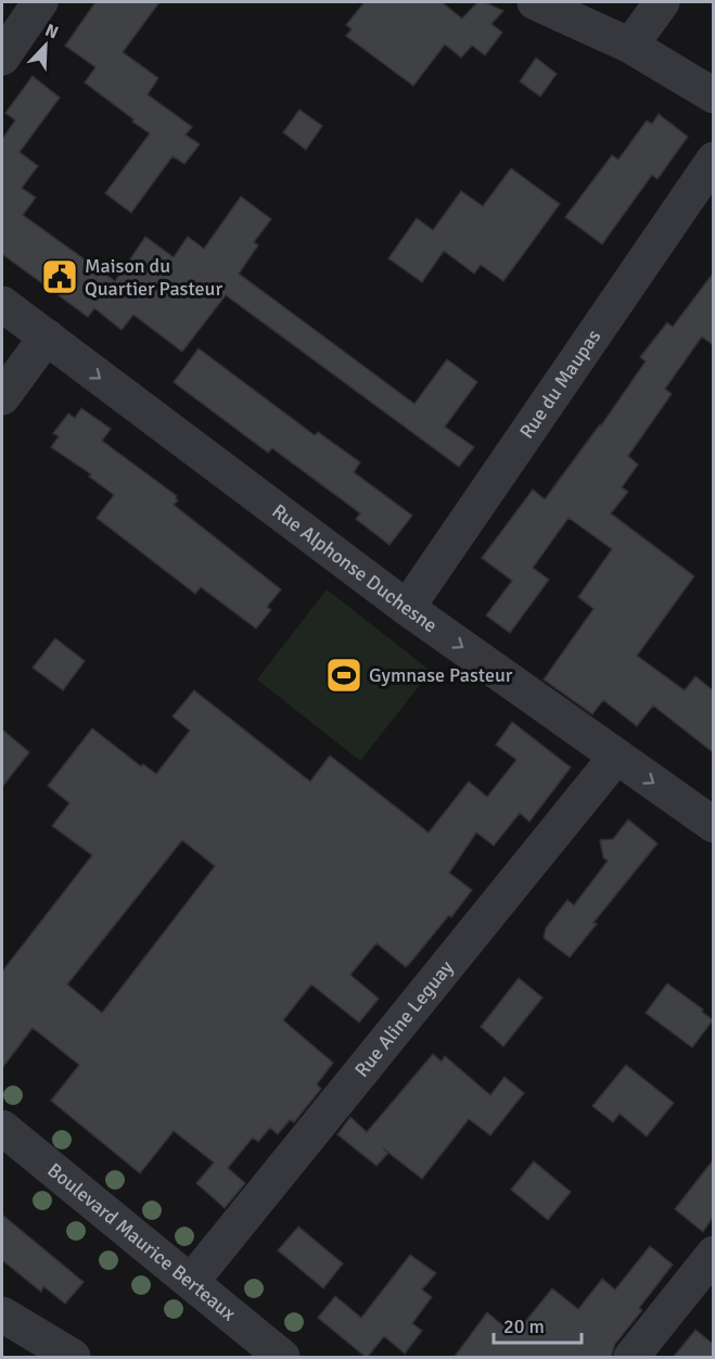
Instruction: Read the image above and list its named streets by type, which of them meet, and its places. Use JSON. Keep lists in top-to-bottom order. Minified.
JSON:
{"streets":{"street":["Rue du Maupas","Rue Alphonse Duchesne","Rue Aline Leguay","Boulevard Maurice Berteaux"]},"crossings":[["Rue du Maupas","Rue Alphonse Duchesne"],["Rue Alphonse Duchesne","Rue Aline Leguay"],["Rue Aline Leguay","Boulevard Maurice Berteaux"]],"one_way":["Rue Alphonse Duchesne"],"places":{"public building":["Maison du Quartier Pasteur"],"sports":["Gymnase Pasteur"]},"scale_bar":"20 m","north":"top right"}
